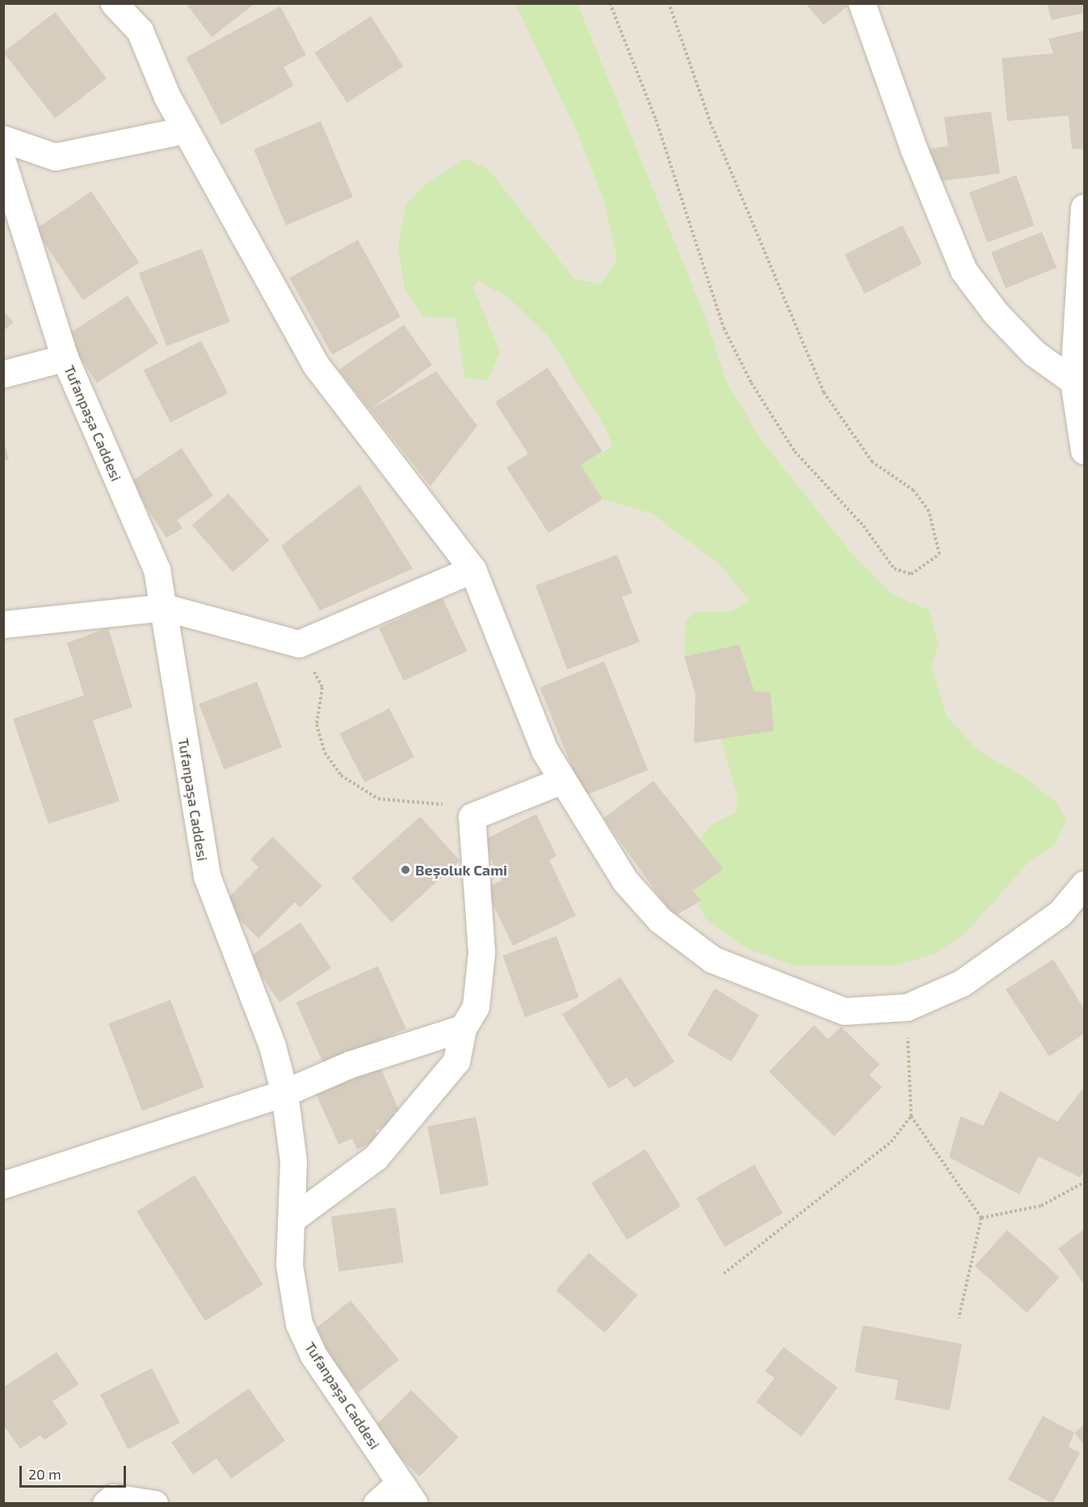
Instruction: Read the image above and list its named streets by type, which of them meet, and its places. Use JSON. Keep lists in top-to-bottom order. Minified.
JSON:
{"streets":{"street":["Tufanpaşa Caddesi"]},"places":["Beşoluk Cami"],"scale_bar":"20 m"}
